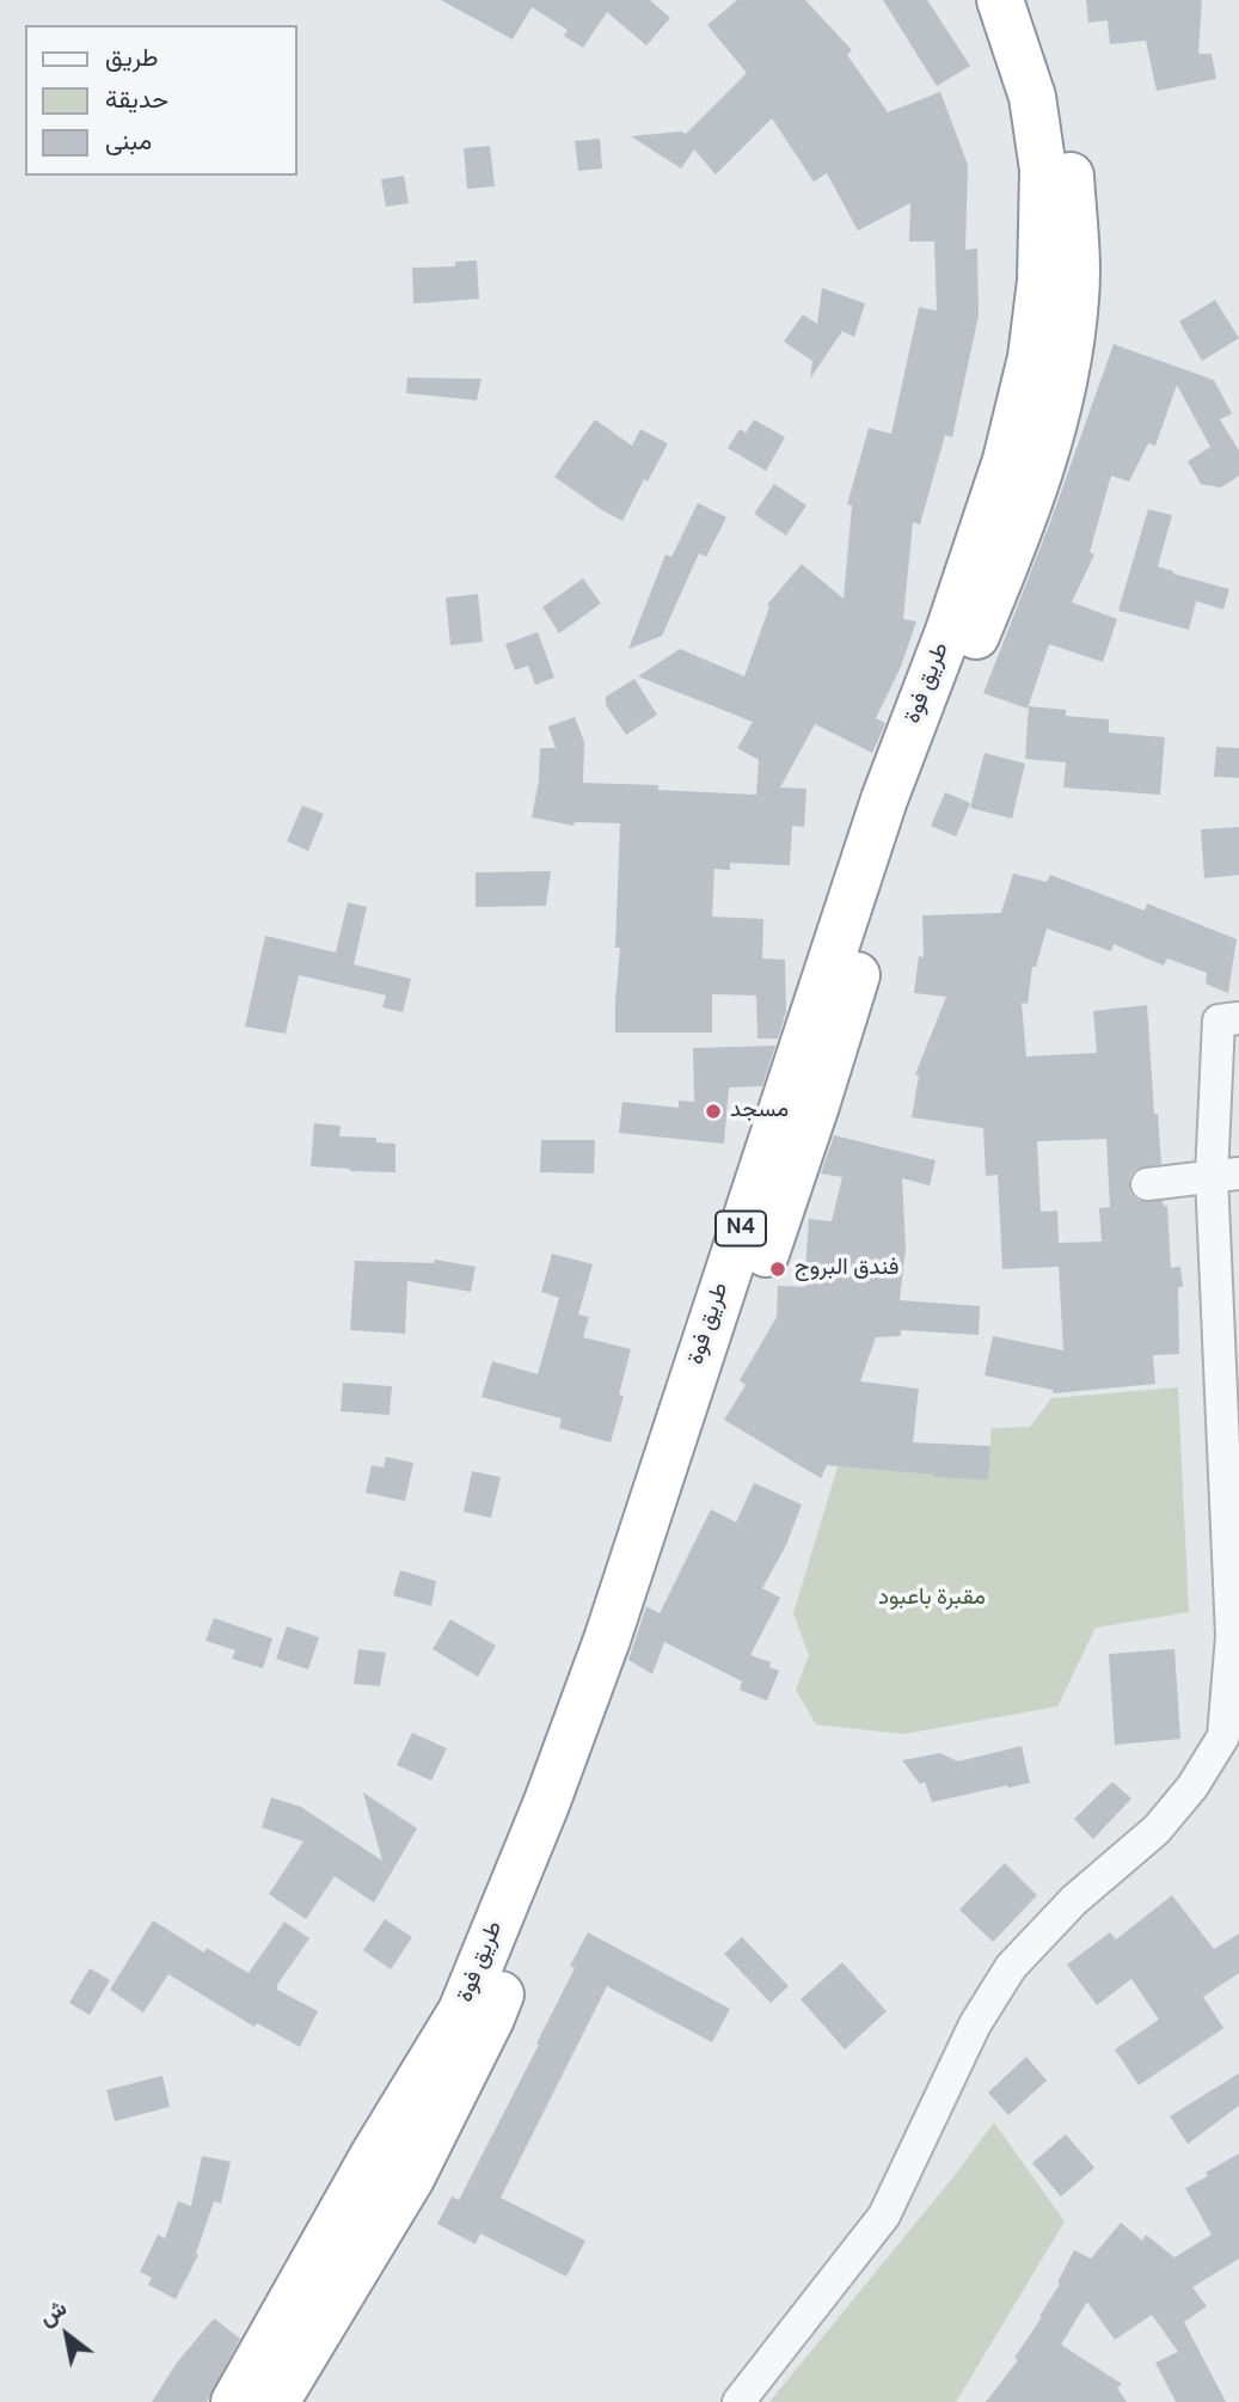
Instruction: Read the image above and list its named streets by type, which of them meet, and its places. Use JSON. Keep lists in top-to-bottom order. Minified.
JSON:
{"streets":{"highway":["طريق فوة","N4"]},"parks":["مقبرة باعبود"],"places":["مسجد","فندق البروج"],"legend":["طريق","حديقة","مبنى"],"north":"top left"}
